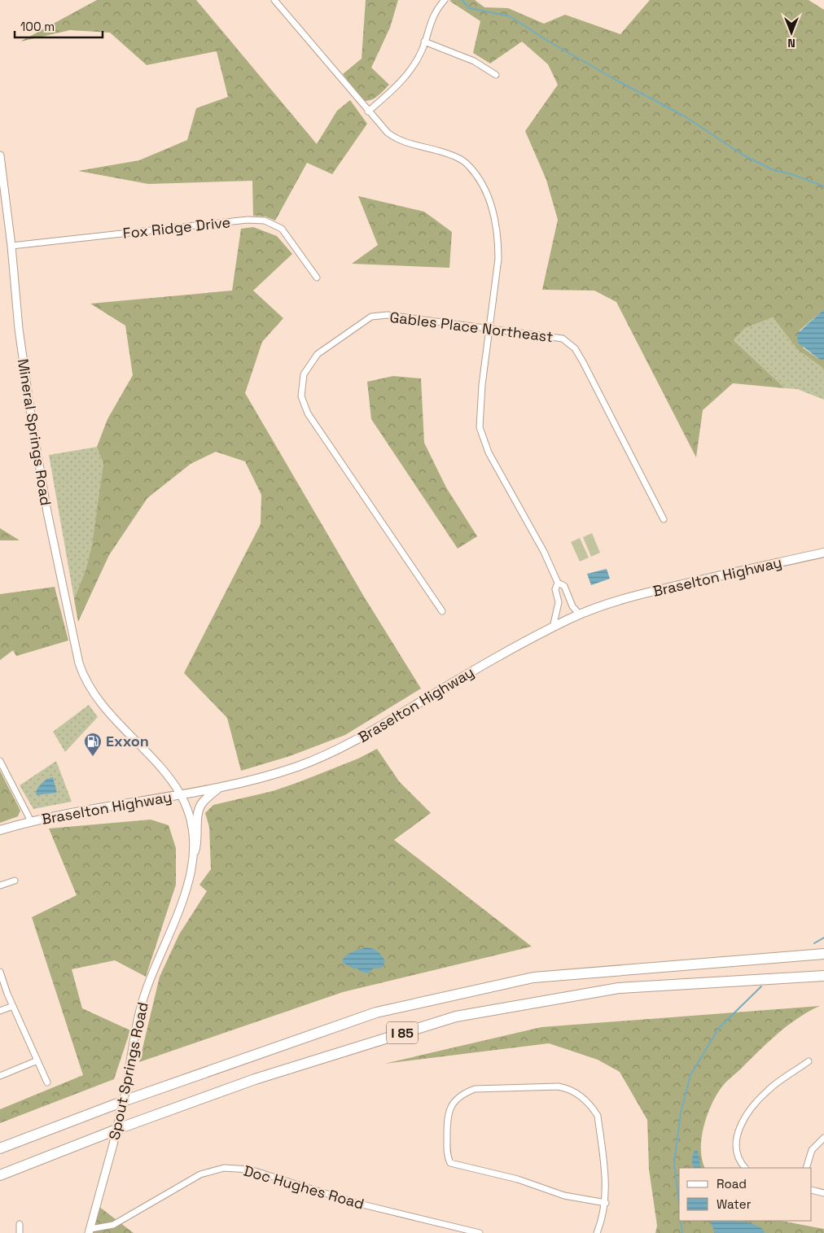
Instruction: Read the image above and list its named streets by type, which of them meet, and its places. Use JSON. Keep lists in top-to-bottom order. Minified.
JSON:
{"streets":{"highway":["I 85"],"main road":["Braselton Highway"],"street":["Fox Ridge Drive","Gables Place Northeast","Mineral Springs Road","Spout Springs Road","Doc Hughes Road"]},"crossings":[["Fox Ridge Drive","Mineral Springs Road"],["Mineral Springs Road","Braselton Highway"],["Mineral Springs Road","Spout Springs Road"],["Braselton Highway","Spout Springs Road"],["Spout Springs Road","Doc Hughes Road"]],"places":{"fuel station":["Exxon"]},"legend":["Road","Water"],"scale_bar":"100 m","north":"bottom"}
